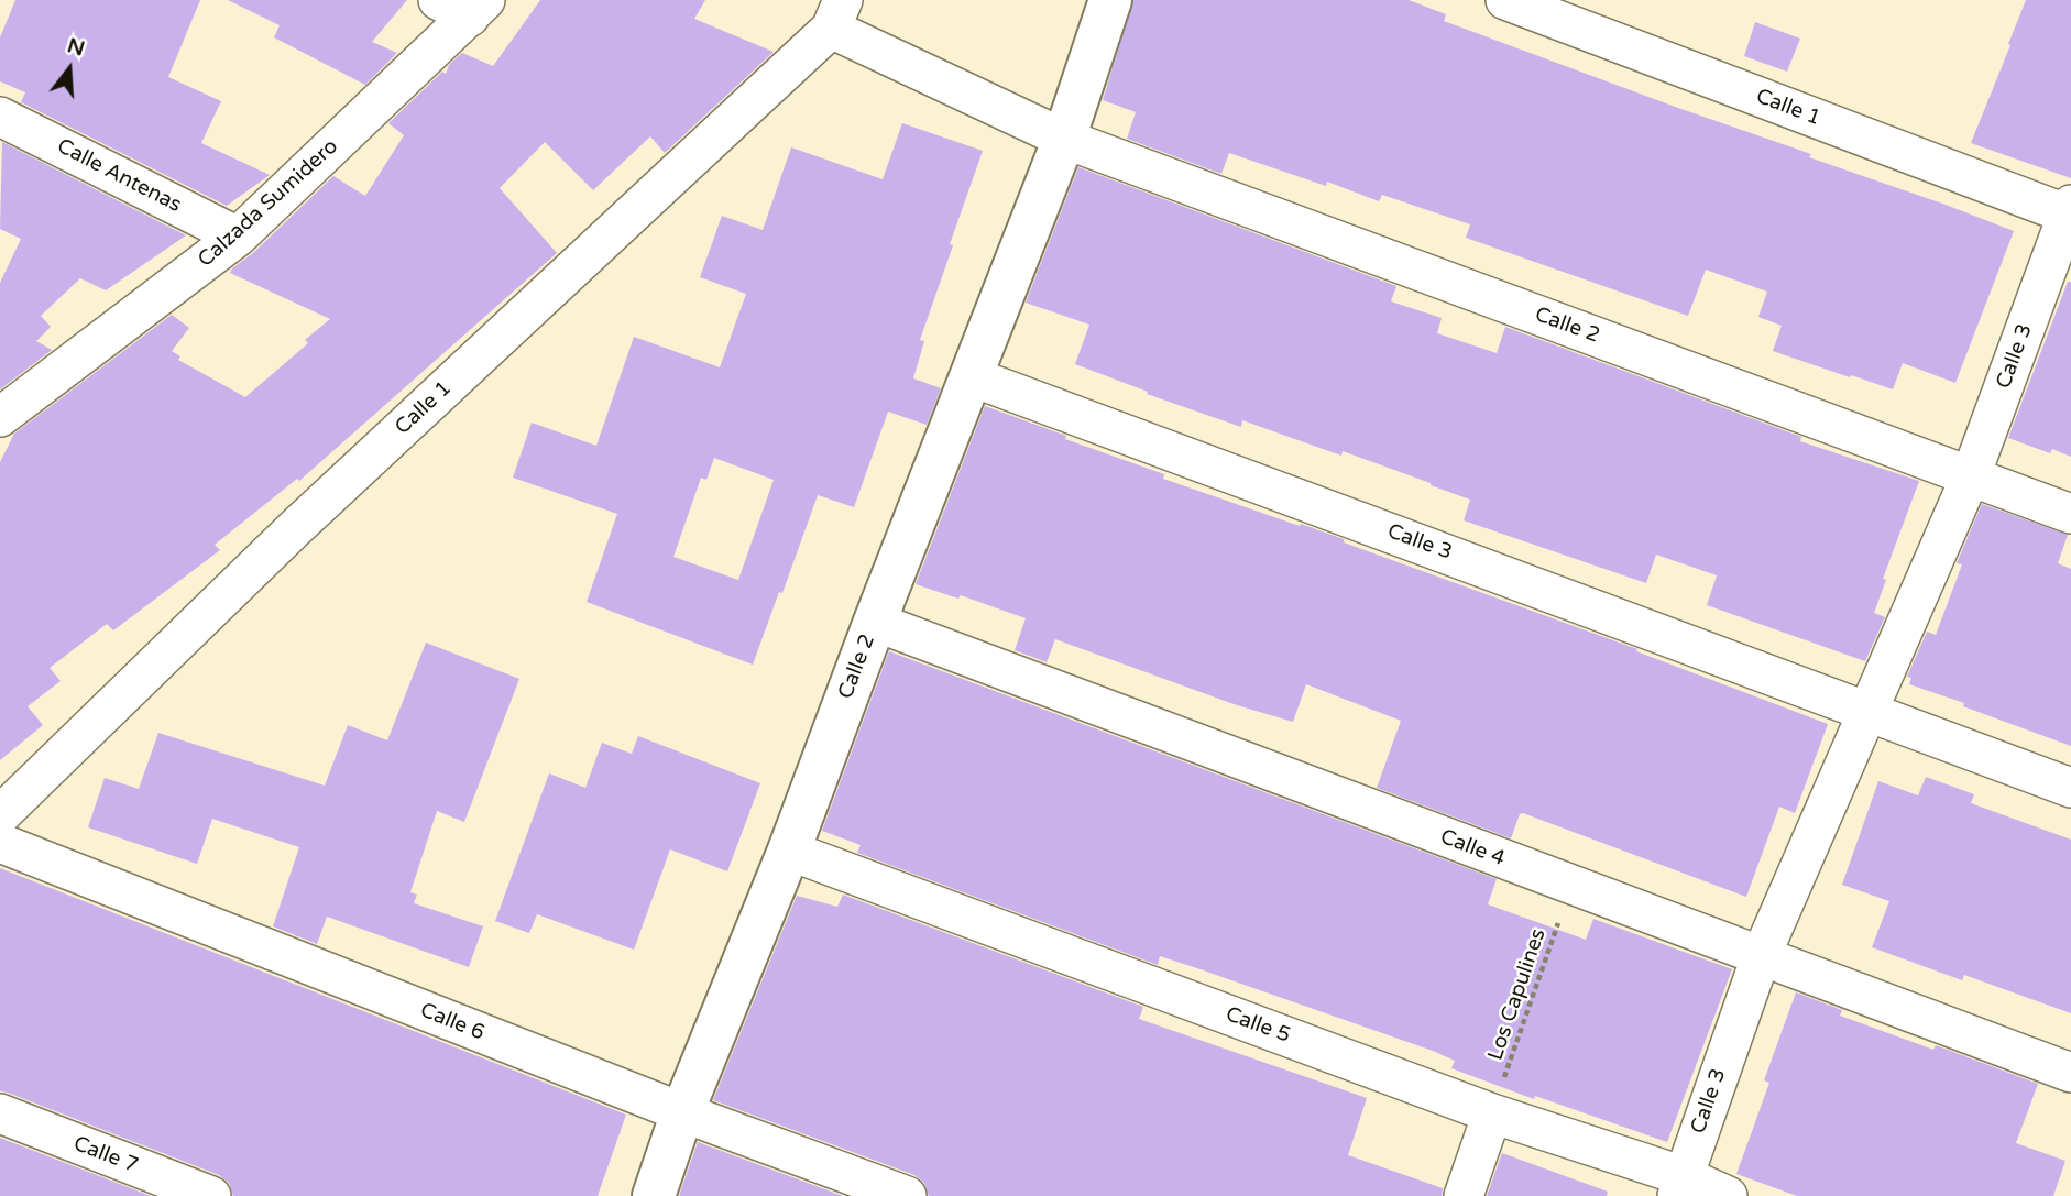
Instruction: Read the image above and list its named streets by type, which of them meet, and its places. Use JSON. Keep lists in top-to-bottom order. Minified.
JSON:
{"streets":{"street":["Calle 1","Calle Antenas","Calzada Sumidero","Calle 2","Calle 3","Calle 4","Calle 6","Calle 5","Calle 7"],"path":["Los Capulines"]},"crossings":[["Calle 1","Calle 2"],["Calle 1","Calle 3"],["Calle Antenas","Calzada Sumidero"],["Calle 2","Calle 3"],["Calle 2","Calle 4"],["Calle 2","Calle 6"],["Calle 2","Calle 5"],["Calle 3","Calle 4"],["Calle 3","Calle 5"],["Calle 4","Los Capulines"],["Los Capulines","Calle 5"]],"north":"top"}
